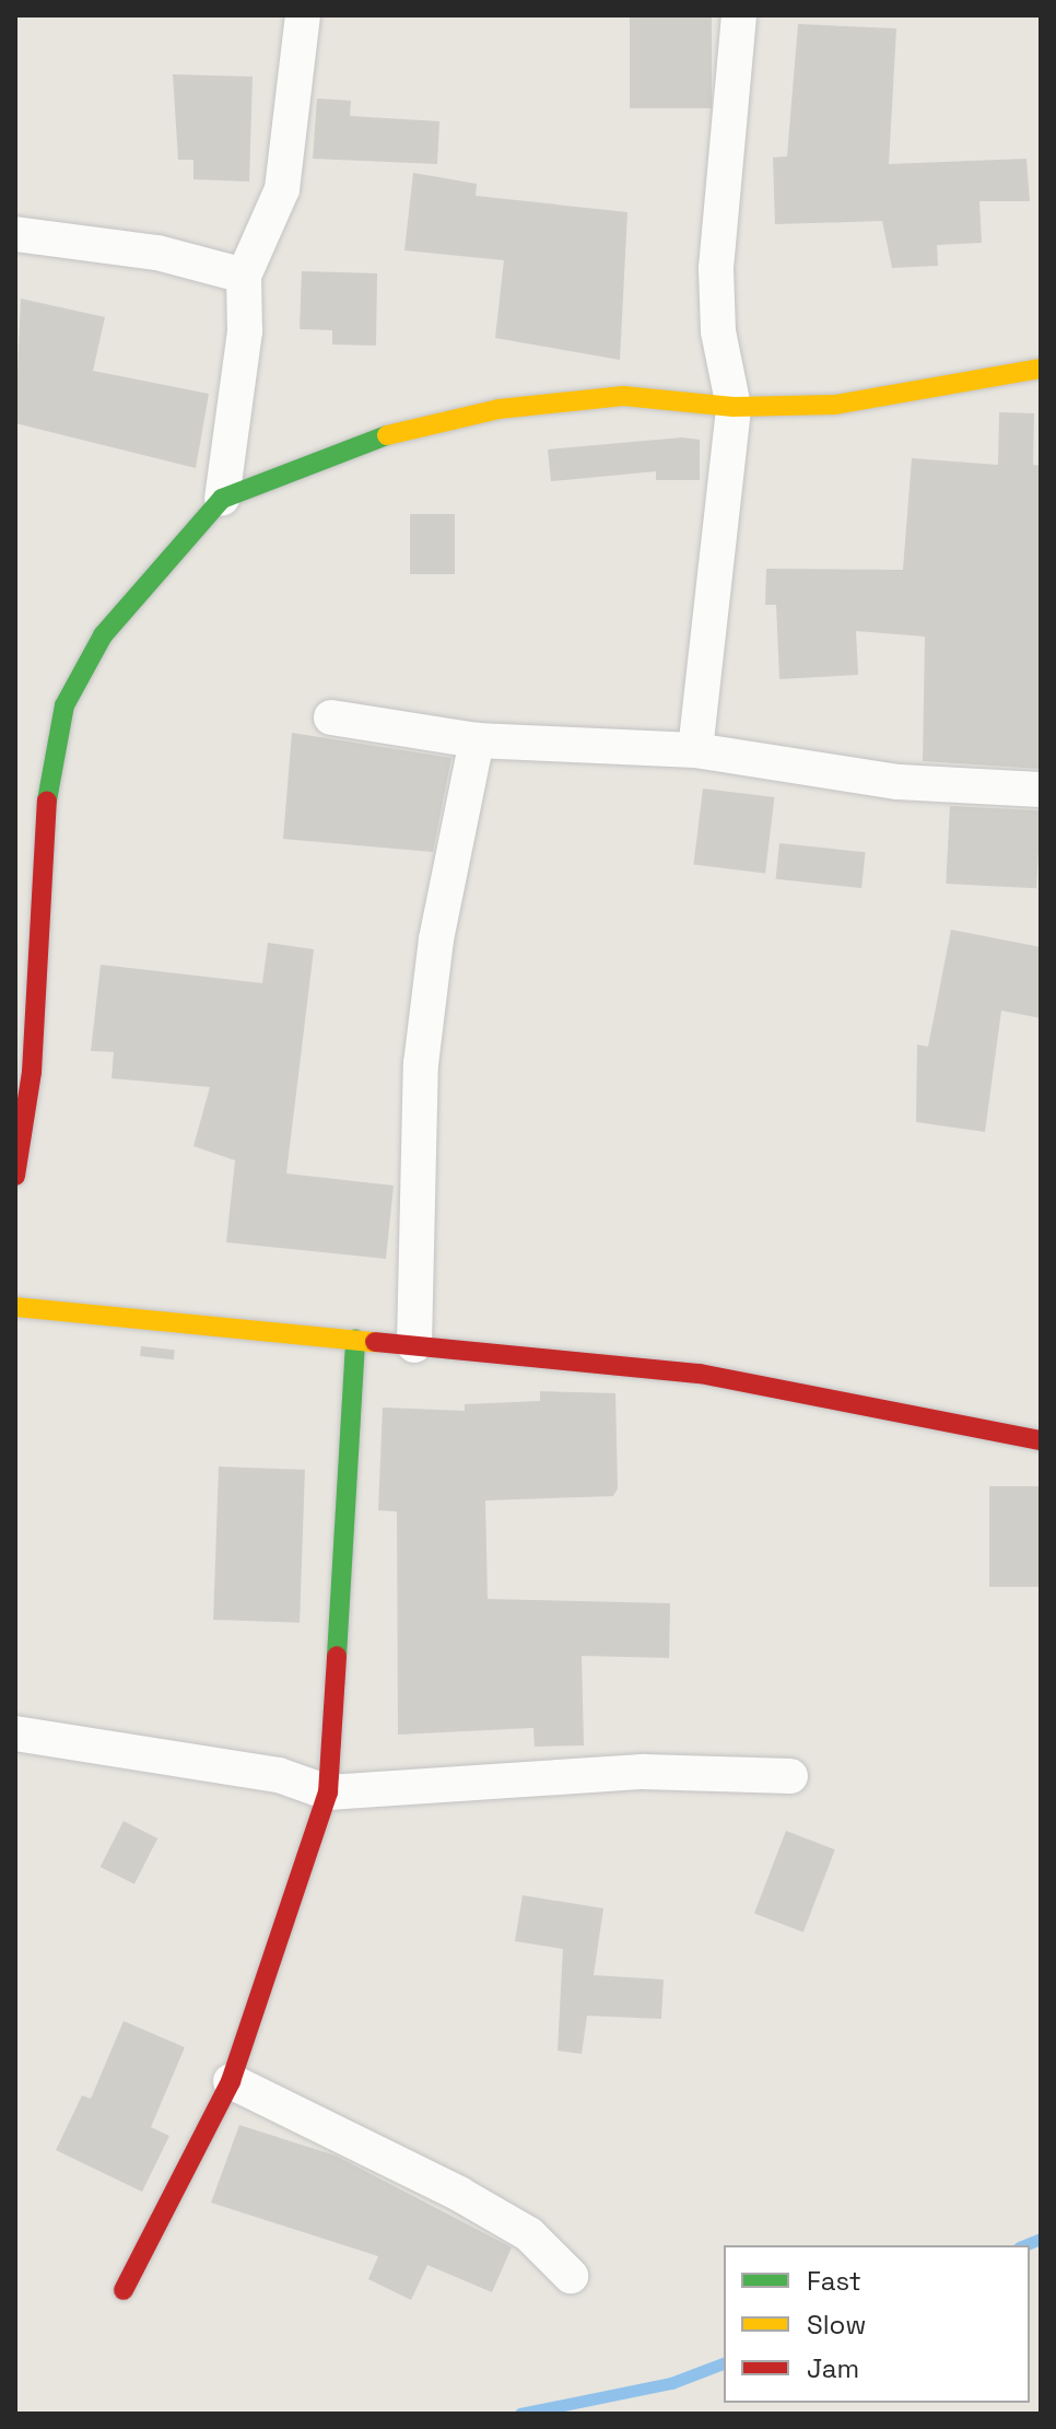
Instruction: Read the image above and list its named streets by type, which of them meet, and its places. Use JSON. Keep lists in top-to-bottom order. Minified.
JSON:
{"legend":["Fast","Slow","Jam"]}
